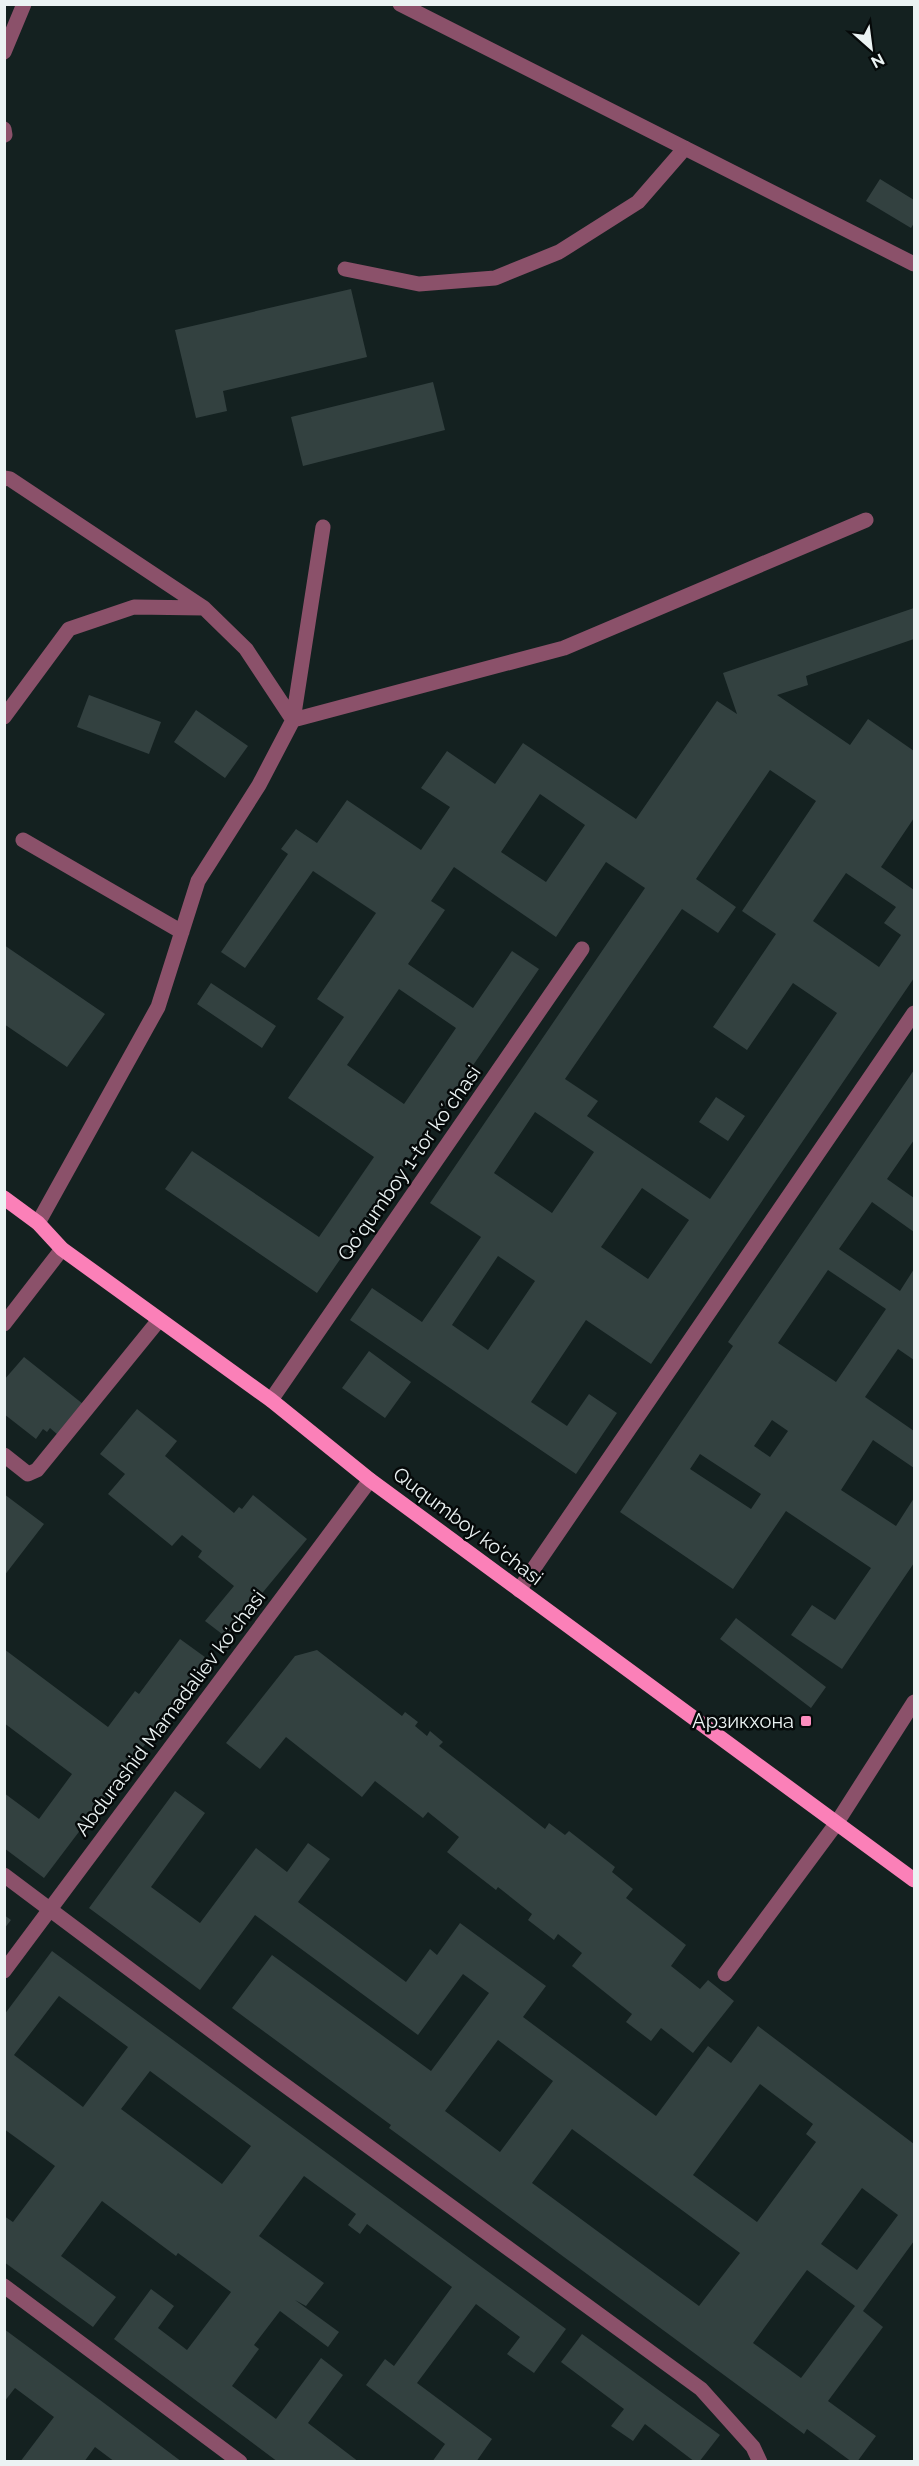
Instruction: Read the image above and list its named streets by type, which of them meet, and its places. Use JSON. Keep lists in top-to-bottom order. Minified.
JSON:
{"streets":{"main road":["Ququmboy ko'chasi"],"street":["Qoʻqumboy 1-tor koʼchasi","Abdurashid Mamadaliev koʻchasi"]},"crossings":[["Qoʻqumboy 1-tor koʼchasi","Ququmboy ko'chasi"],["Ququmboy ko'chasi","Abdurashid Mamadaliev koʻchasi"]],"places":{"transit":["Арзикхона"]},"north":"bottom right"}
